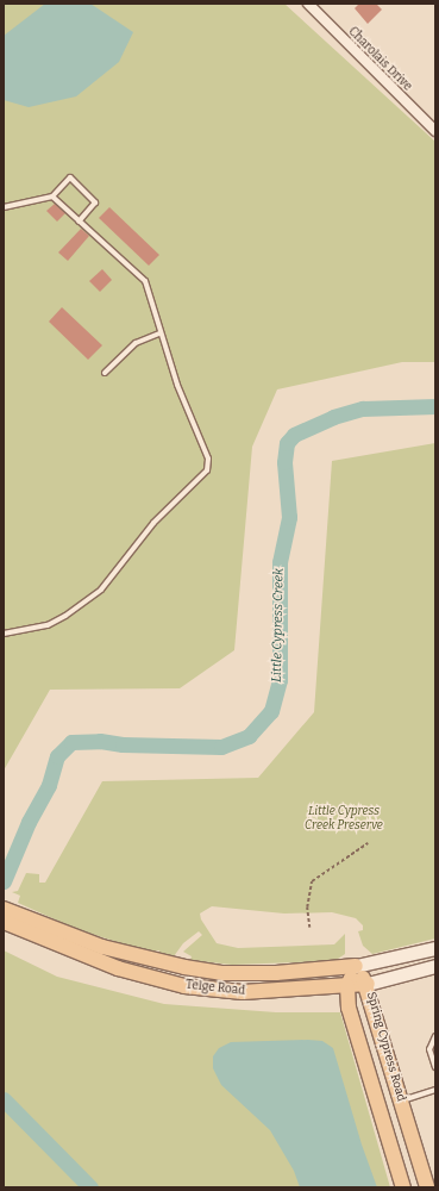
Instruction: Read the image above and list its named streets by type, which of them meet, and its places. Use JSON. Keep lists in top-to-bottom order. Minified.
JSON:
{"streets":{"main road":["Telge Road","Spring Cypress Road"],"street":["Charolais Drive"]},"crossings":[["Telge Road","Spring Cypress Road"]],"water":["Little Cypress Creek"],"parks":["Little Cypress Creek Preserve"]}
